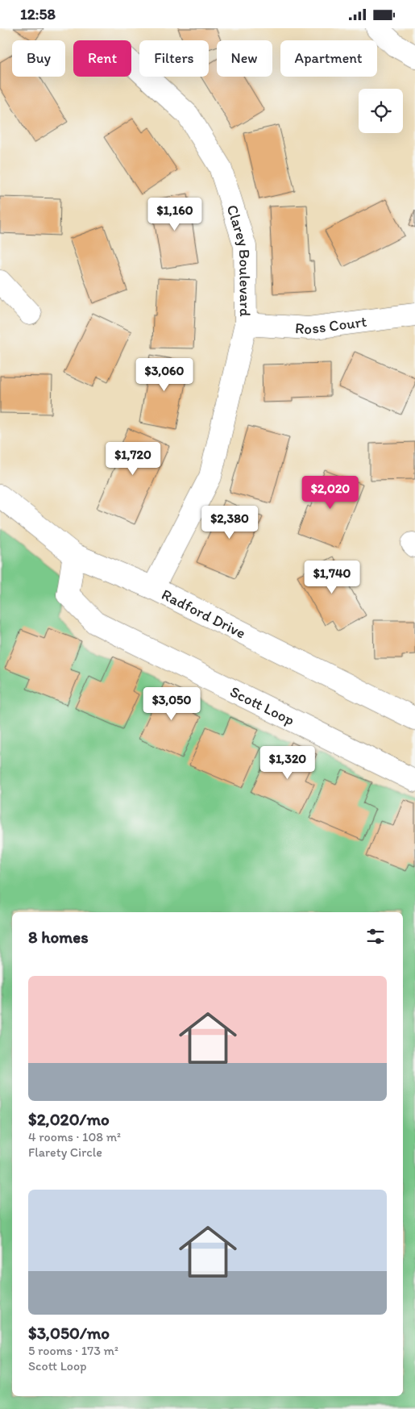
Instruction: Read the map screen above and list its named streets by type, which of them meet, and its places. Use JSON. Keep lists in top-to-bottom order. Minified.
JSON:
{"streets":{"street":["Clarey Boulevard","Ross Court","Radford Drive","Scott Loop"]},"crossings":[["Clarey Boulevard","Ross Court"],["Clarey Boulevard","Radford Drive"],["Radford Drive","Scott Loop"]],"page":{"status":"12:58","chip":["Buy","Rent","Filters","New","Apartment"],"price":["$1,160","$3,060","$1,720","$2,020","$2,380","$1,740","$3,050","$1,320"],"heading":"8 homes","list":[{"name":"$2,020/mo","note":"4 rooms · 108 m² · Flarety Circle"},{"name":"$3,050/mo","note":"5 rooms · 173 m² · Scott Loop"}]}}
